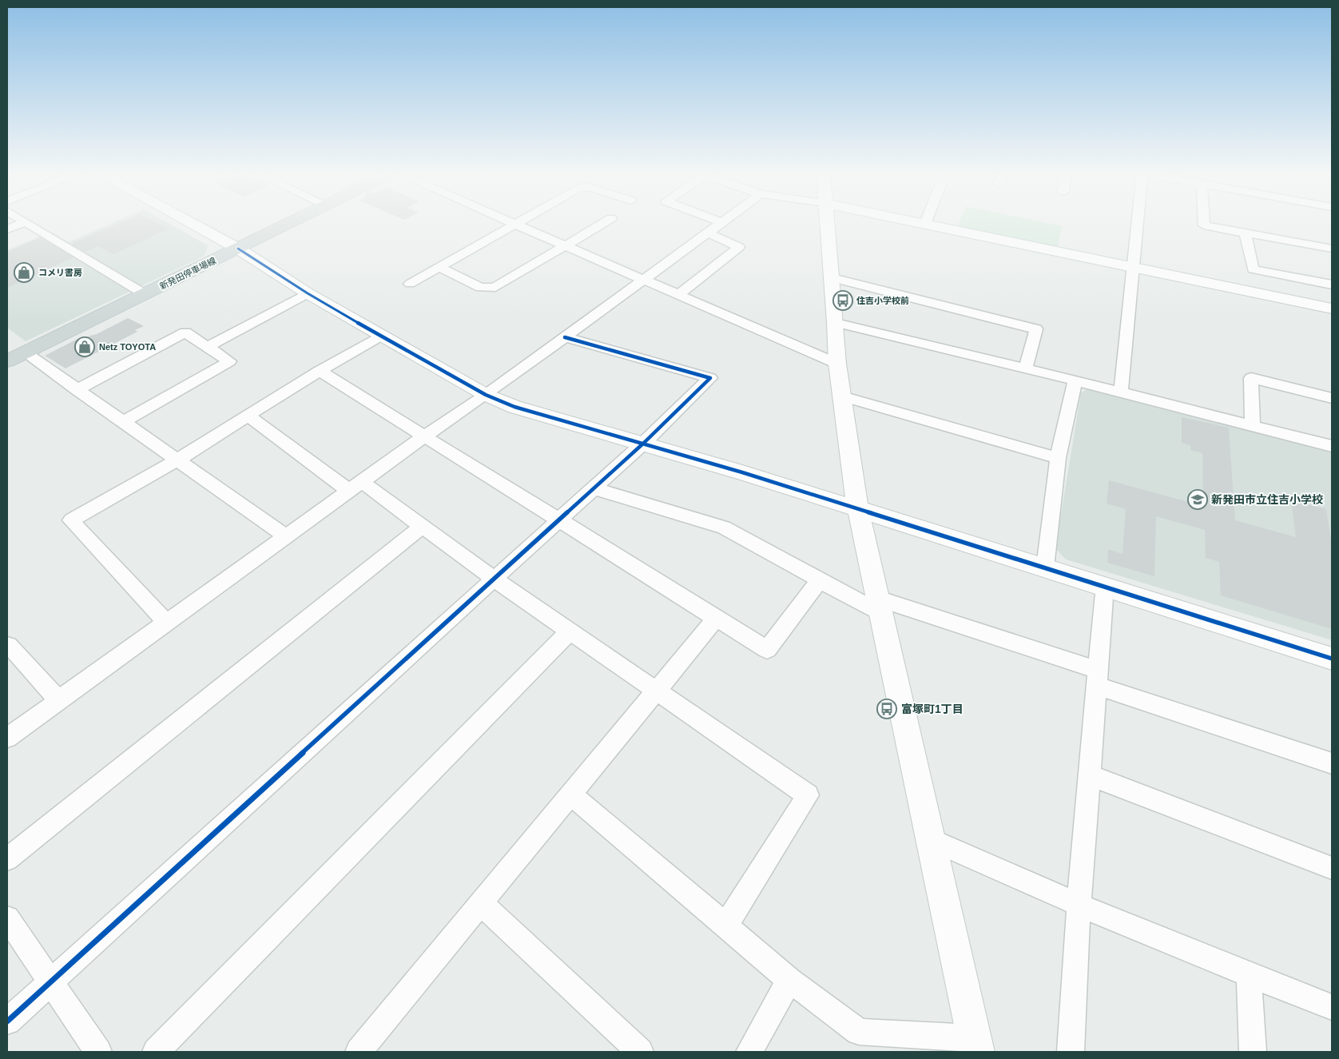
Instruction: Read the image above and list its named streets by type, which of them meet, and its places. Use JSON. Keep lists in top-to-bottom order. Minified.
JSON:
{"streets":{"main road":["新発田停車場線"]},"places":{"shop":["コメリ書房","Netz TOYOTA"],"bus stop":["住吉小学校前","富塚町1丁目"],"school or university":["新発田市立住吉小学校"]}}
